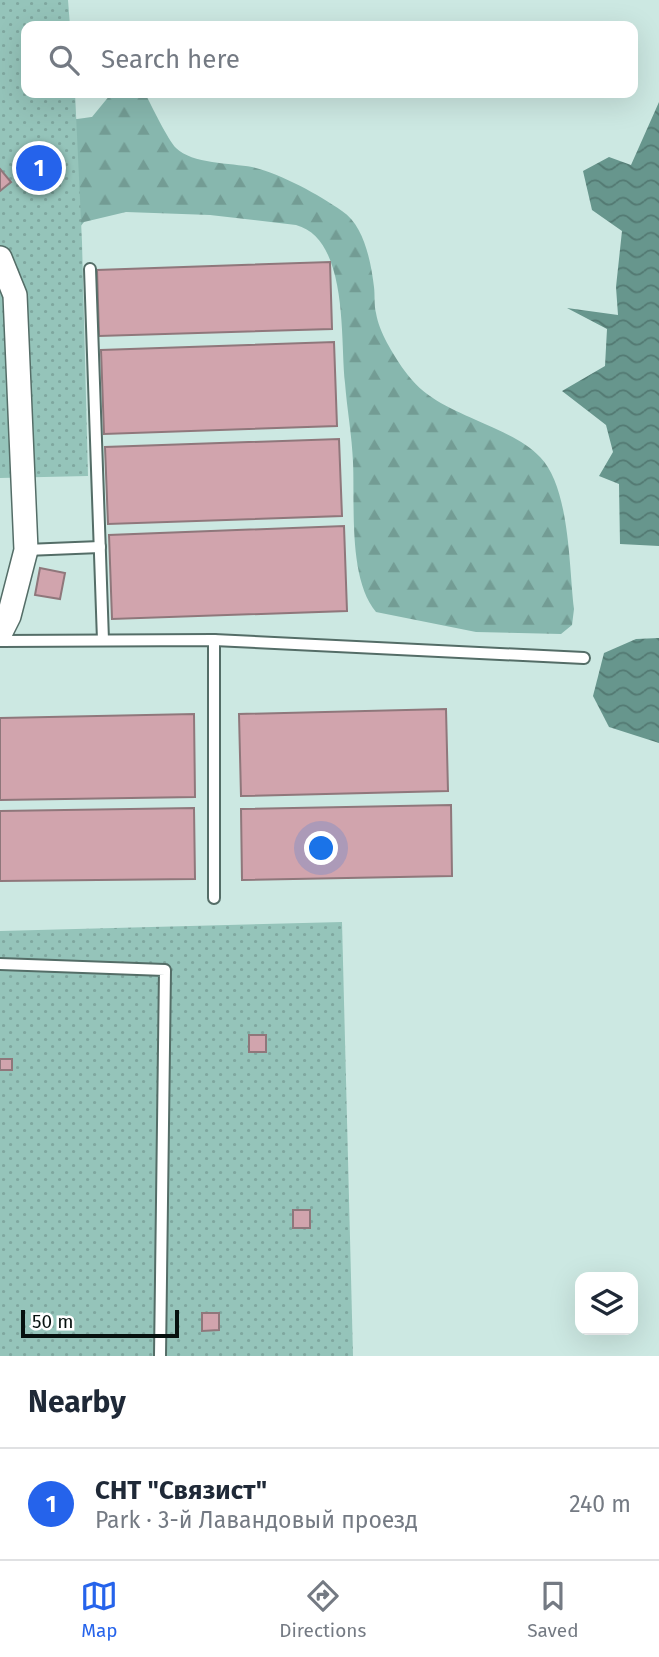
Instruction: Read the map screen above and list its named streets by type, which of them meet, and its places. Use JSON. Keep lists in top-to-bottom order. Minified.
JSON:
{"scale_bar":"50 m","page":{"search":"Search here","pins":"1","scale":"50 m","heading":"Nearby","list":[{"mark":"1","name":"СНТ \"Связист\"","note":"Park · 3-й Лавандовый проезд","value":"240 m"}],"nav":["Map","Directions","Saved"]}}
